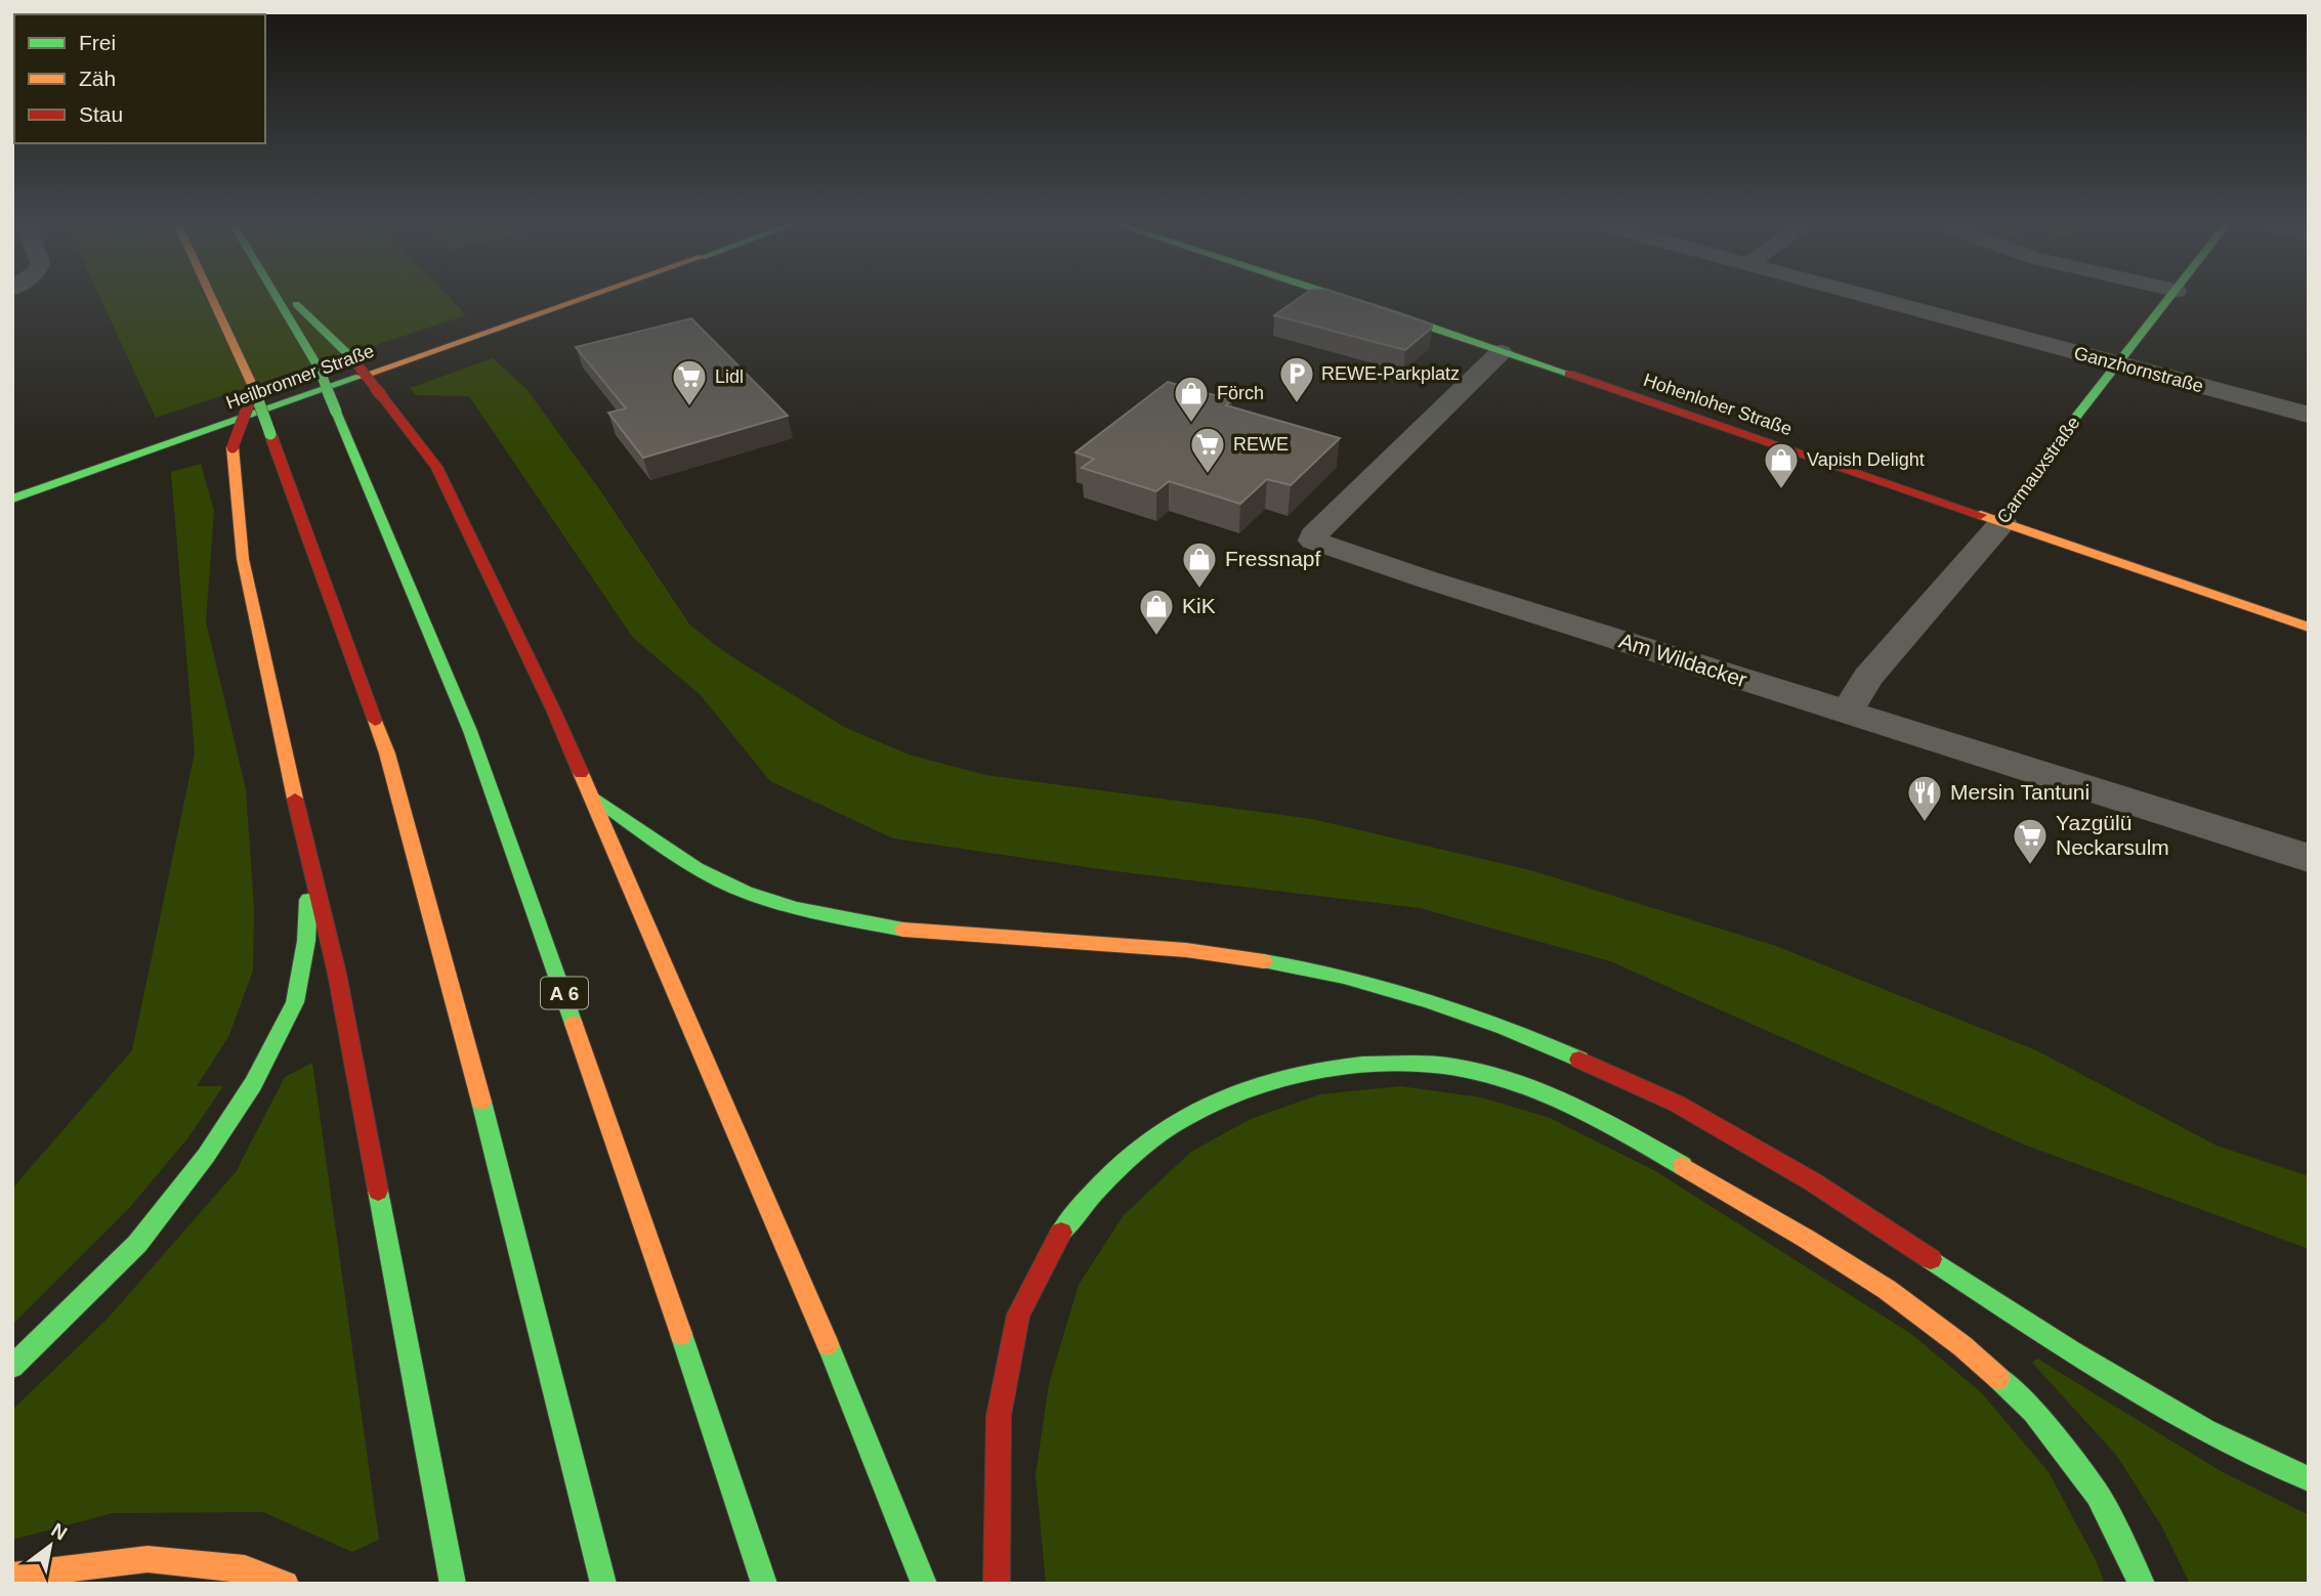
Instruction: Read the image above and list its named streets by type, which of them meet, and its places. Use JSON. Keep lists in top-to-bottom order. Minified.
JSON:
{"streets":{"main road":["Heilbronner Straße","Hohenloher Straße","Carmauxstraße","A 6"],"street":["Ganzhornstraße","Am Wildacker"]},"crossings":[["Ganzhornstraße","Carmauxstraße"],["Hohenloher Straße","Carmauxstraße"],["Hohenloher Straße","Am Wildacker"],["Carmauxstraße","Am Wildacker"]],"places":{"parking":["REWE-Parkplatz"],"supermarket":["Lidl","REWE","Yazgülü Neckarsulm"],"shop":["Förch","Vapish Delight","Fressnapf","KiK"],"restaurant":["Mersin Tantuni"]},"legend":["Frei","Zäh","Stau"],"north":"top right"}
